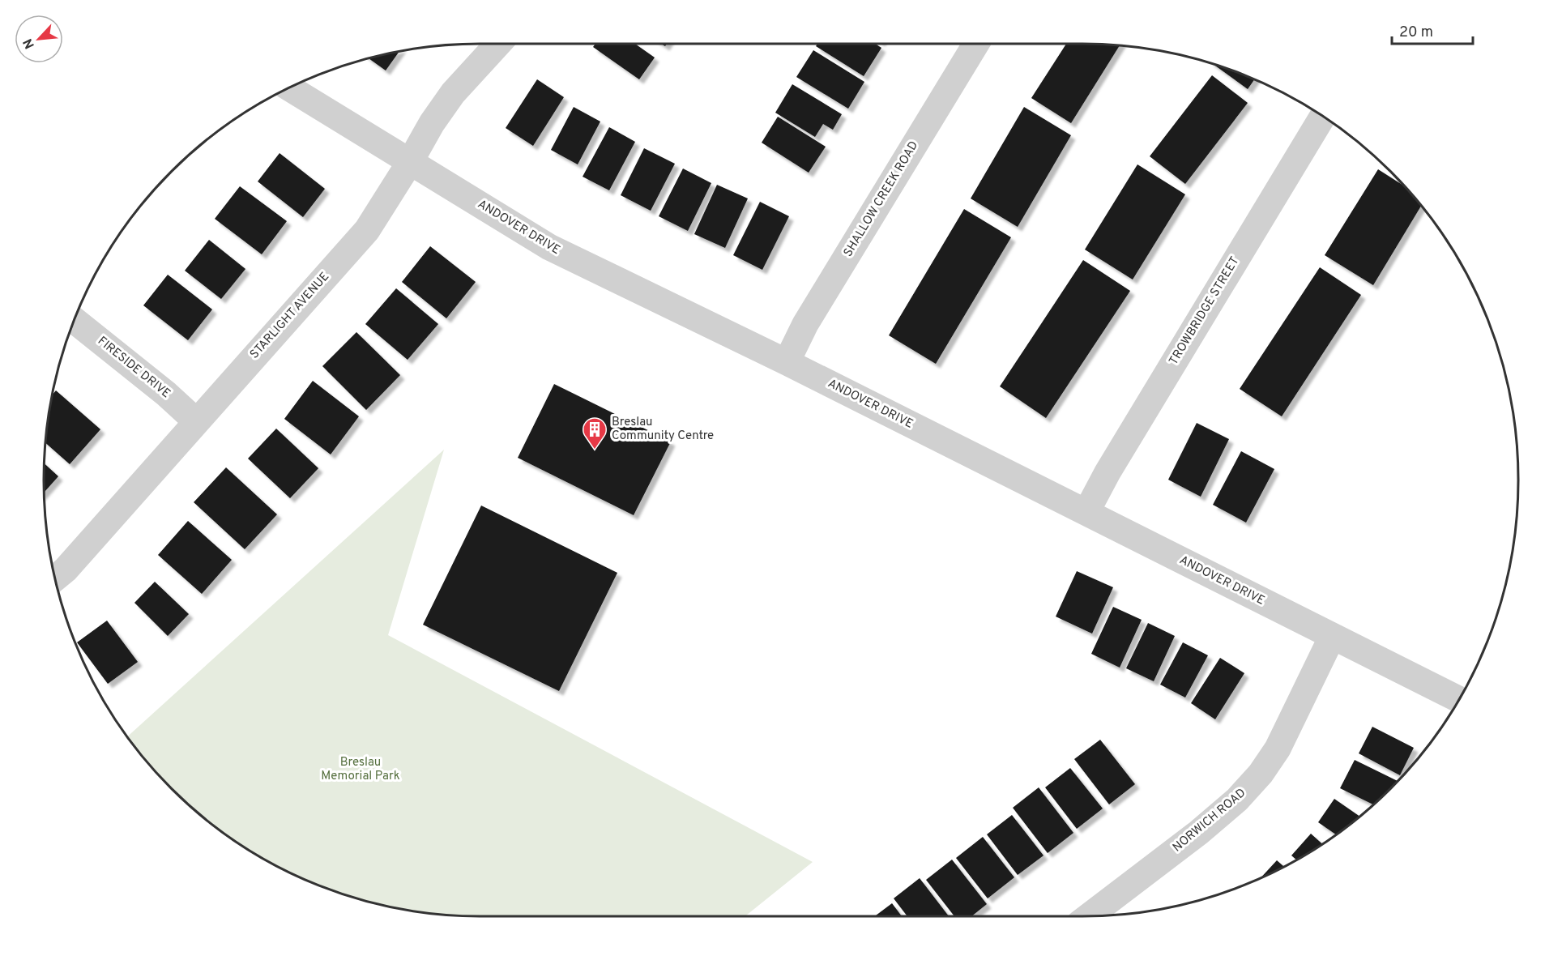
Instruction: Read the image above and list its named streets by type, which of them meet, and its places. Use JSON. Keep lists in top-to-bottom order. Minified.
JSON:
{"streets":{"street":["SHALLOW CREEK ROAD","ANDOVER DRIVE","TROWBRIDGE STREET","STARLIGHT AVENUE","FIRESIDE DRIVE","NORWICH ROAD"]},"crossings":[["SHALLOW CREEK ROAD","ANDOVER DRIVE"],["ANDOVER DRIVE","TROWBRIDGE STREET"],["ANDOVER DRIVE","STARLIGHT AVENUE"],["ANDOVER DRIVE","NORWICH ROAD"],["STARLIGHT AVENUE","FIRESIDE DRIVE"]],"parks":["Breslau Memorial Park"],"places":{"building":["Breslau Community Centre"]},"scale_bar":"20 m","north":"bottom left"}
